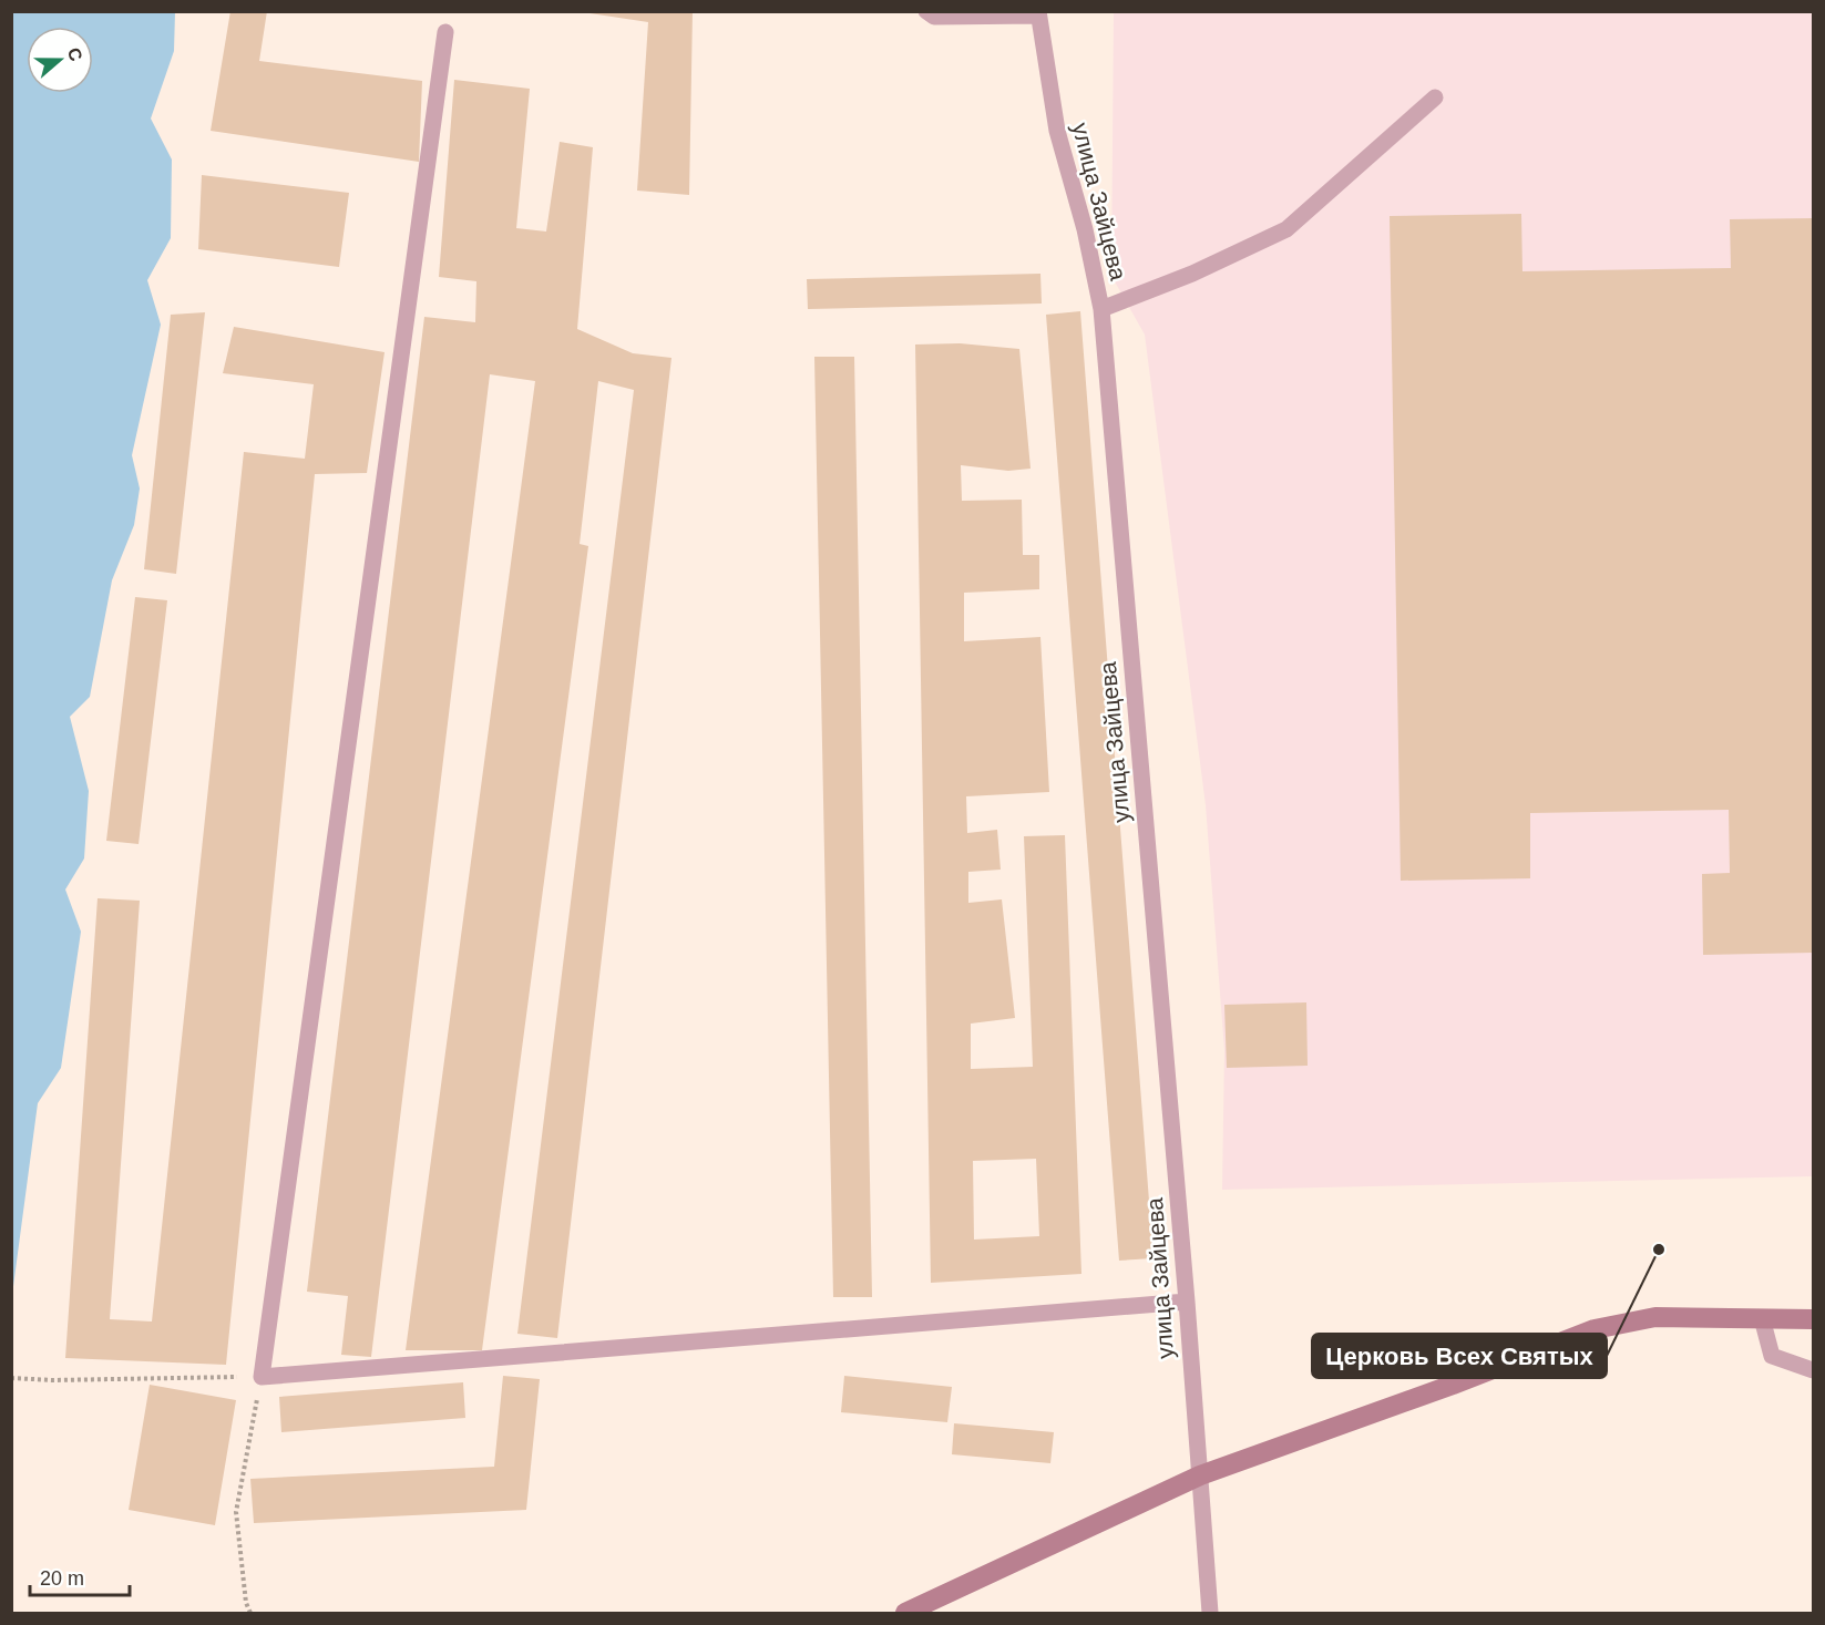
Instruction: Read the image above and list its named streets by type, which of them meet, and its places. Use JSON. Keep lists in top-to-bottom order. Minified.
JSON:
{"streets":{"lane":["улица Зайцева"]},"places":["Церковь Всех Святых"],"scale_bar":"20 m","north":"right"}
